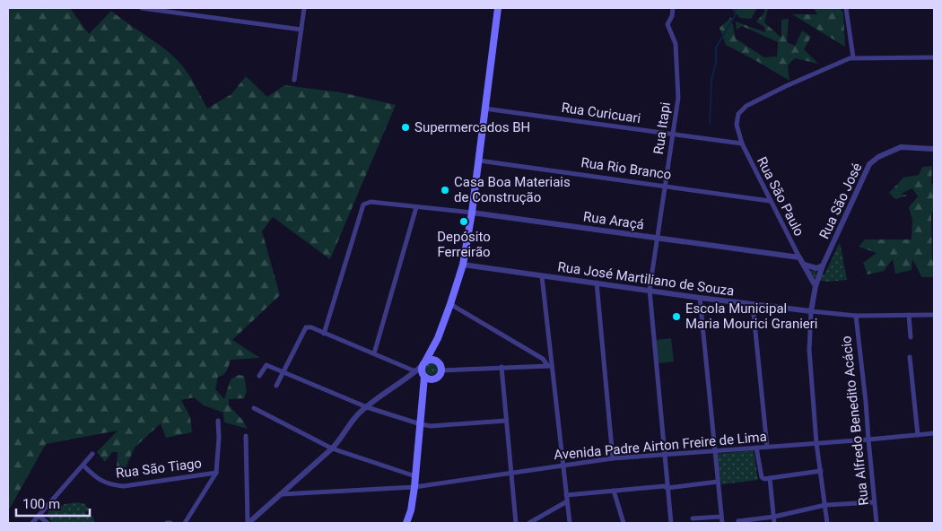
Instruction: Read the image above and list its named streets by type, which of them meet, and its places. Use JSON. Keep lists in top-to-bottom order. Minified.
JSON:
{"streets":{"street":["Rua Curicuari","Rua Itapi","Rua Rio Branco","Rua São Paulo","Rua São José","Rua Araçá","Rua José Martiliano de Souza","Rua Alfredo Benedito Acácio","Avenida Padre Airton Freire de Lima","Rua São Tiago"]},"crossings":[["Rua Curicuari","Rua Itapi"],["Rua Curicuari","Rua São Paulo"],["Rua Itapi","Rua Rio Branco"],["Rua Itapi","Rua Araçá"],["Rua Itapi","Rua José Martiliano de Souza"],["Rua Itapi","Avenida Padre Airton Freire de Lima"],["Rua Rio Branco","Rua São Paulo"],["Rua São Paulo","Rua São José"],["Rua São Paulo","Rua Araçá"],["Rua São José","Rua José Martiliano de Souza"],["Rua José Martiliano de Souza","Rua Alfredo Benedito Acácio"],["Rua Alfredo Benedito Acácio","Avenida Padre Airton Freire de Lima"]],"places":["Supermercados BH","Casa Boa Materiais de Construção","Depósito Ferreirão","Escola Municipal Maria Mourici Granieri"],"scale_bar":"100 m"}
